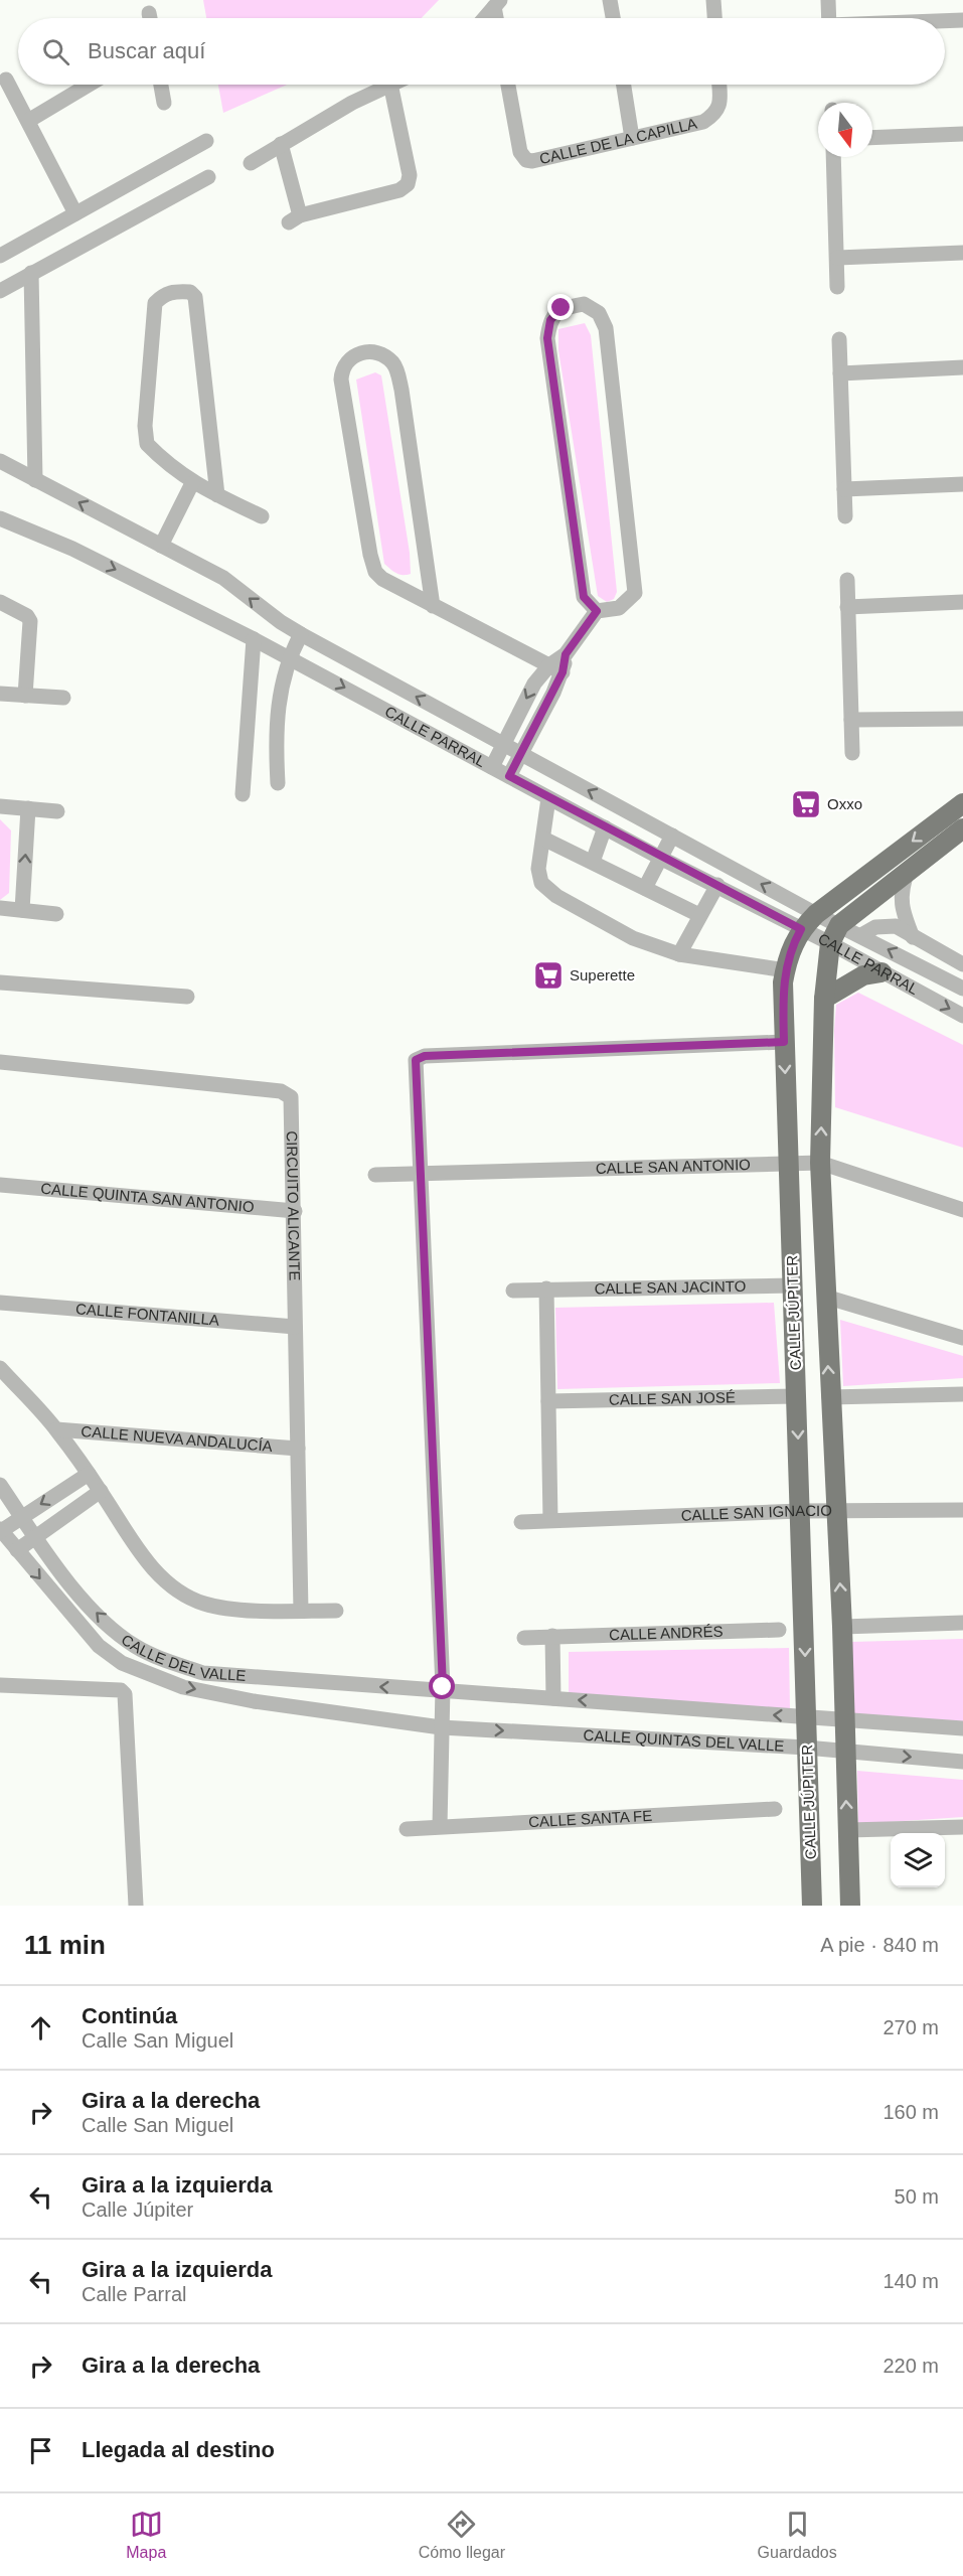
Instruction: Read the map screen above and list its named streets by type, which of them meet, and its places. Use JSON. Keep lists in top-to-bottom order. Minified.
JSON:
{"streets":{"main road":["CALLE JÚPITER"],"street":["CALLE DE LA CAPILLA","CALLE PARRAL","CALLE SAN ANTONIO","CALLE QUINTA SAN ANTONIO","CIRCUITO ALICANTE","CALLE SAN JACINTO","CALLE FONTANILLA","CALLE SAN JOSÉ","CALLE NUEVA ANDALUCÍA","CALLE SAN IGNACIO","CALLE ANDRÉS","CALLE DEL VALLE","CALLE QUINTAS DEL VALLE","CALLE SANTA FE"]},"crossings":[["CALLE PARRAL","CALLE JÚPITER"],["CALLE SAN ANTONIO","CALLE JÚPITER"],["CALLE QUINTA SAN ANTONIO","CIRCUITO ALICANTE"],["CIRCUITO ALICANTE","CALLE FONTANILLA"],["CIRCUITO ALICANTE","CALLE NUEVA ANDALUCÍA"],["CALLE SAN JACINTO","CALLE JÚPITER"],["CALLE JÚPITER","CALLE SAN JOSÉ"],["CALLE JÚPITER","CALLE SAN IGNACIO"],["CALLE JÚPITER","CALLE QUINTAS DEL VALLE"],["CALLE DEL VALLE","CALLE QUINTAS DEL VALLE"]],"places":{"supermarket":["Oxxo","Superette"]},"north":"bottom","page":{"search":"Buscar aquí","heading":["11 min","A pie · 840 m"],"list":[["Continúa","Calle San Miguel","270 m"],["Gira a la derecha","Calle San Miguel","160 m"],["Gira a la izquierda","Calle Júpiter","50 m"],["Gira a la izquierda","Calle Parral","140 m"],["Gira a la derecha","220 m"],"Llegada al destino"],"nav":["Mapa","Cómo llegar","Guardados"]}}
